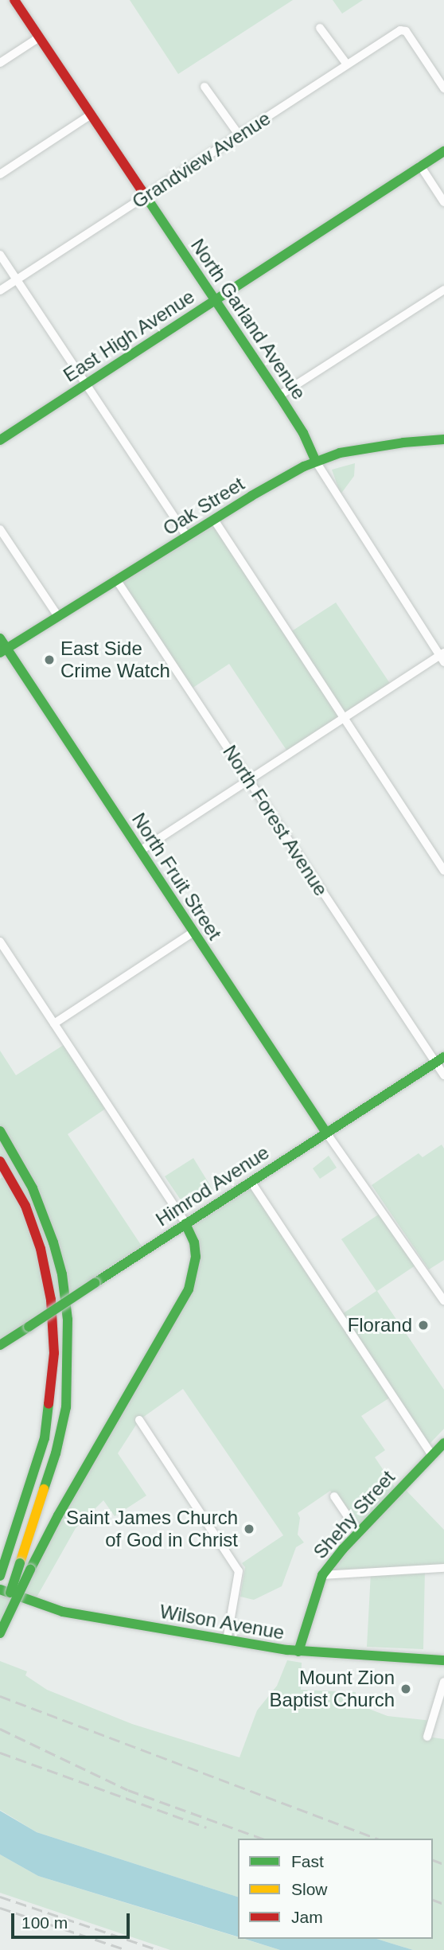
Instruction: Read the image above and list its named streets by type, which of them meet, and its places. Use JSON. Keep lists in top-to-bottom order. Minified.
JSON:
{"streets":{"main road":["North Garland Avenue","East High Avenue","Oak Street","North Fruit Street","Himrod Avenue","Shehy Street","Wilson Avenue"],"street":["Grandview Avenue","North Forest Avenue"]},"crossings":[["Grandview Avenue","North Garland Avenue"],["North Garland Avenue","East High Avenue"],["North Garland Avenue","Oak Street"],["Oak Street","North Forest Avenue"],["Oak Street","North Fruit Street"],["North Forest Avenue","Himrod Avenue"],["North Fruit Street","Himrod Avenue"],["Shehy Street","Wilson Avenue"]],"places":["East Side Crime Watch","Florand","Saint James Church of God in Christ","Mount Zion Baptist Church"],"legend":["Fast","Slow","Jam"],"scale_bar":"100 m"}
